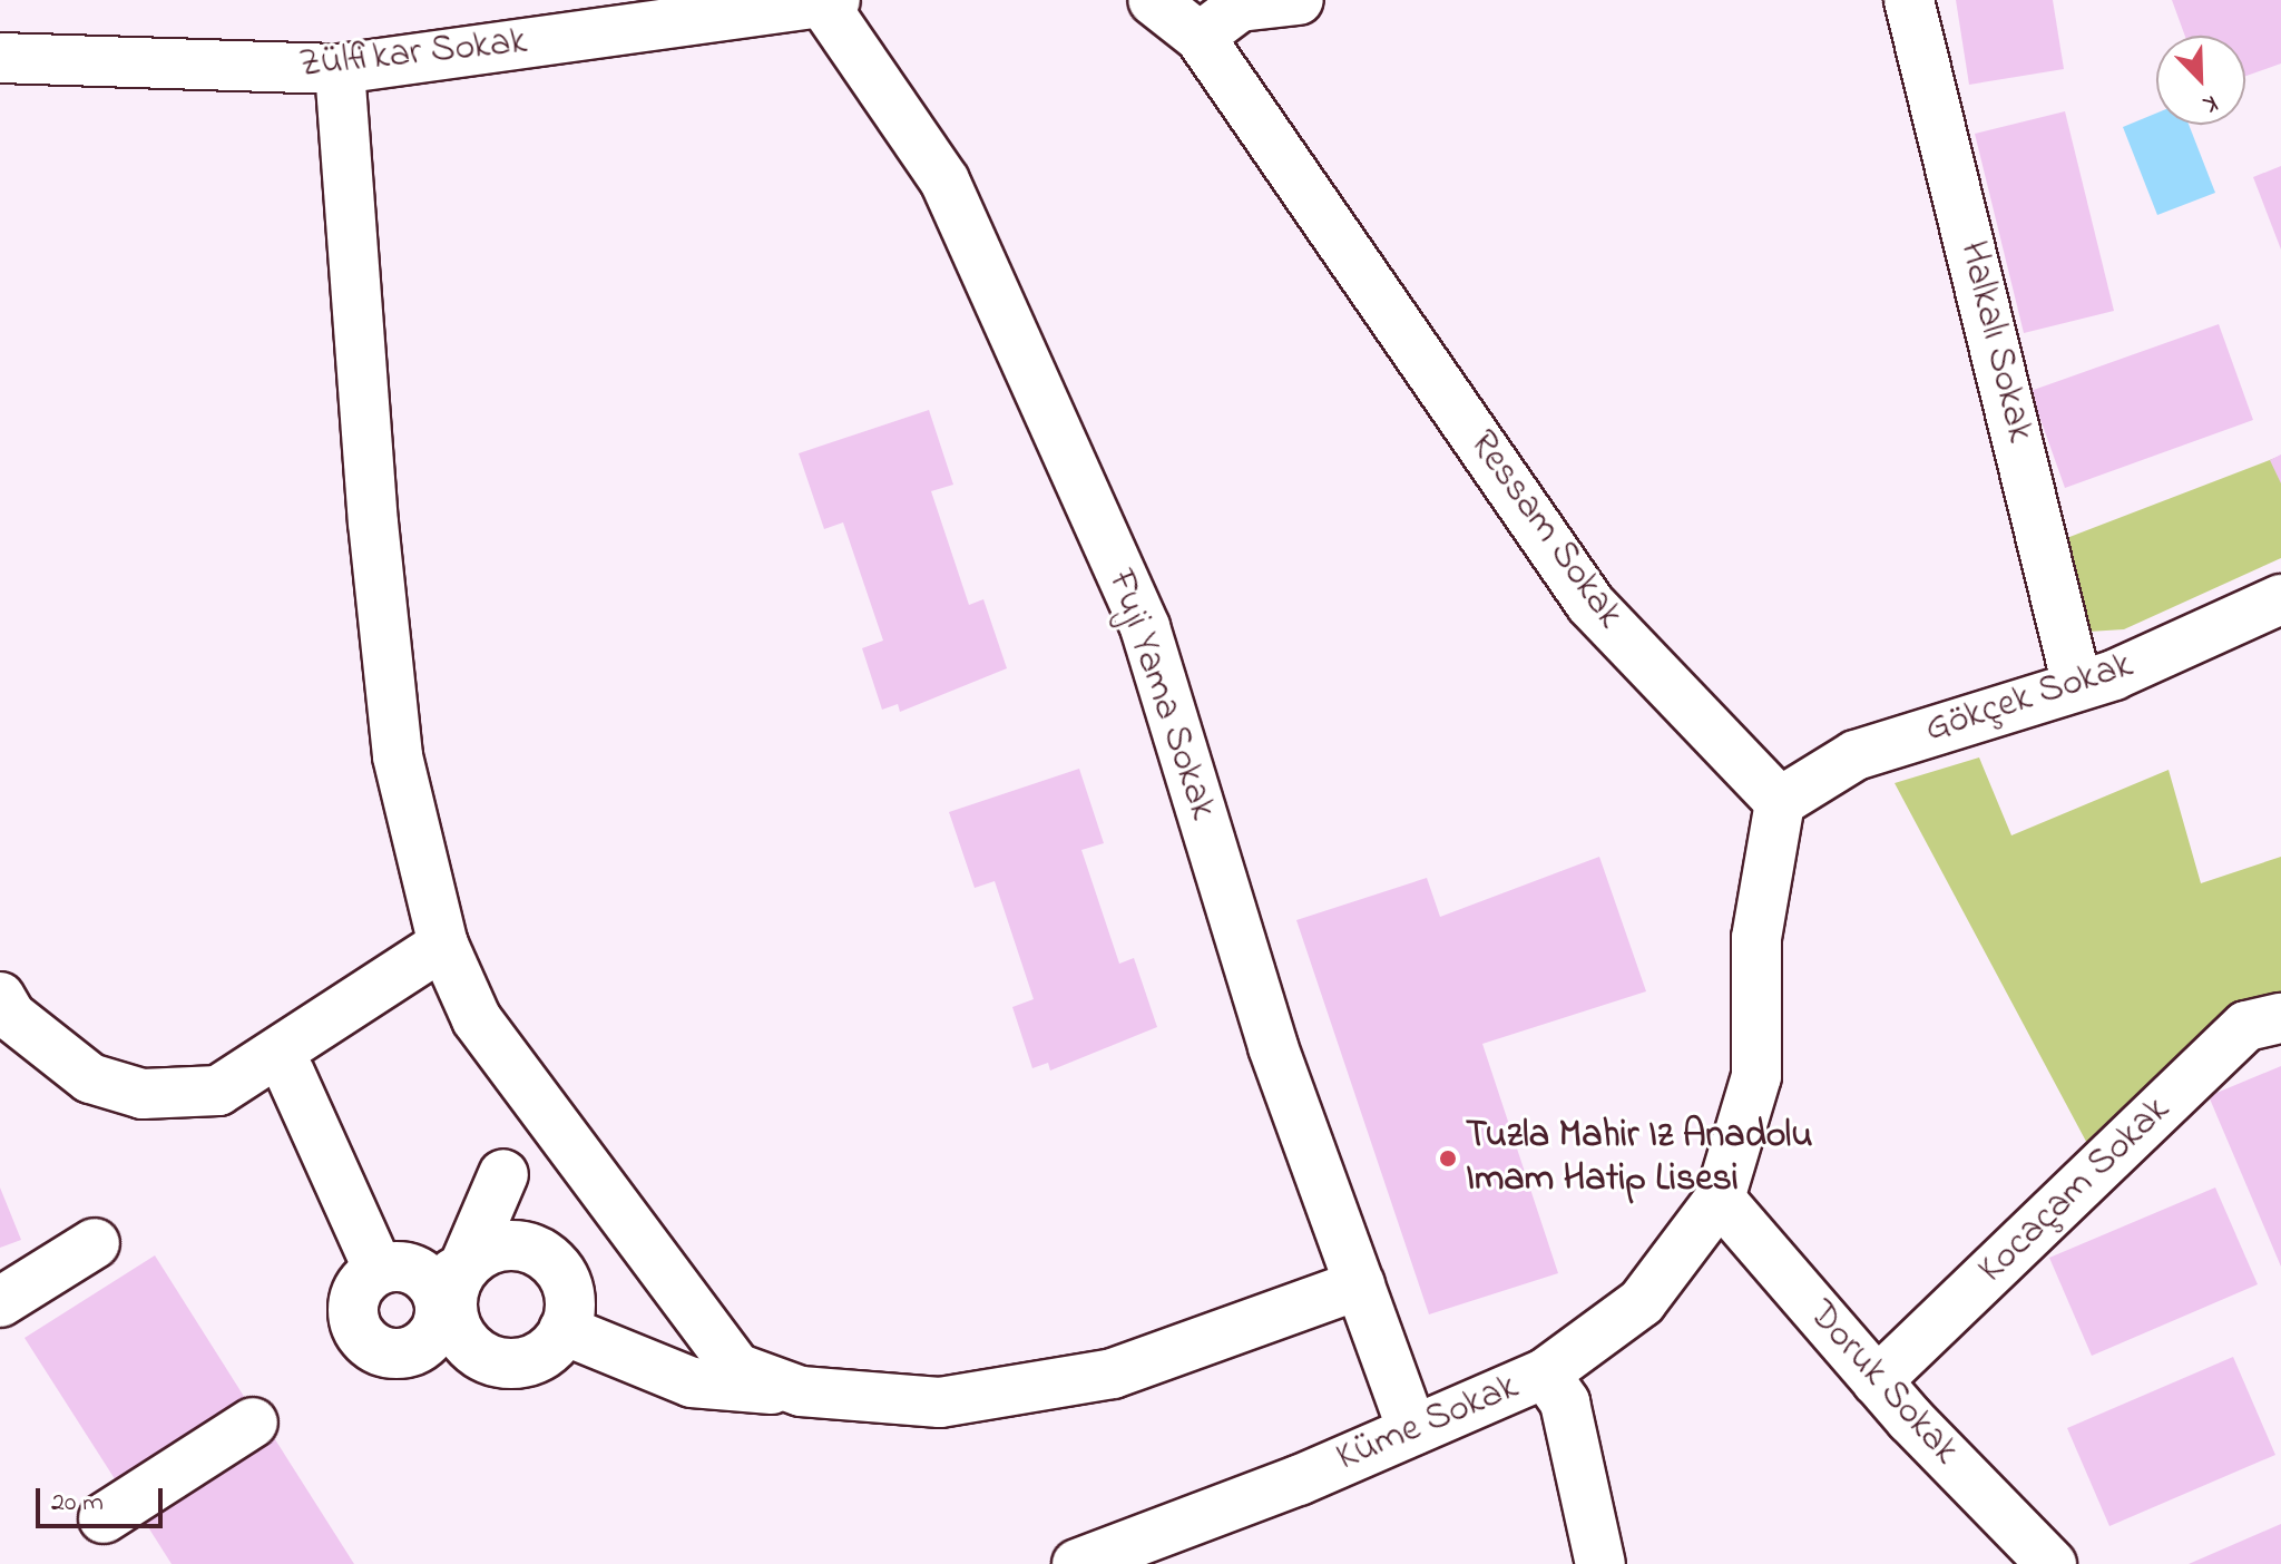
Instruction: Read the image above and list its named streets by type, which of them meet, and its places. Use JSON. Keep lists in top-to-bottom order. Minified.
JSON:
{"streets":{"street":["Zülfikar Sokak","Halkalı Sokak","Ressam Sokak","Fuji Yama Sokak","Gökçek Sokak","Kocaçam Sokak","Doruk Sokak","Küme Sokak"]},"crossings":[["Zülfikar Sokak","Fuji Yama Sokak"],["Halkalı Sokak","Gökçek Sokak"],["Ressam Sokak","Gökçek Sokak"],["Fuji Yama Sokak","Küme Sokak"],["Kocaçam Sokak","Doruk Sokak"],["Doruk Sokak","Küme Sokak"]],"places":["Tuzla Mahir Iz Anadolu Imam Hatip Lisesi"],"scale_bar":"20 m","north":"bottom right"}
